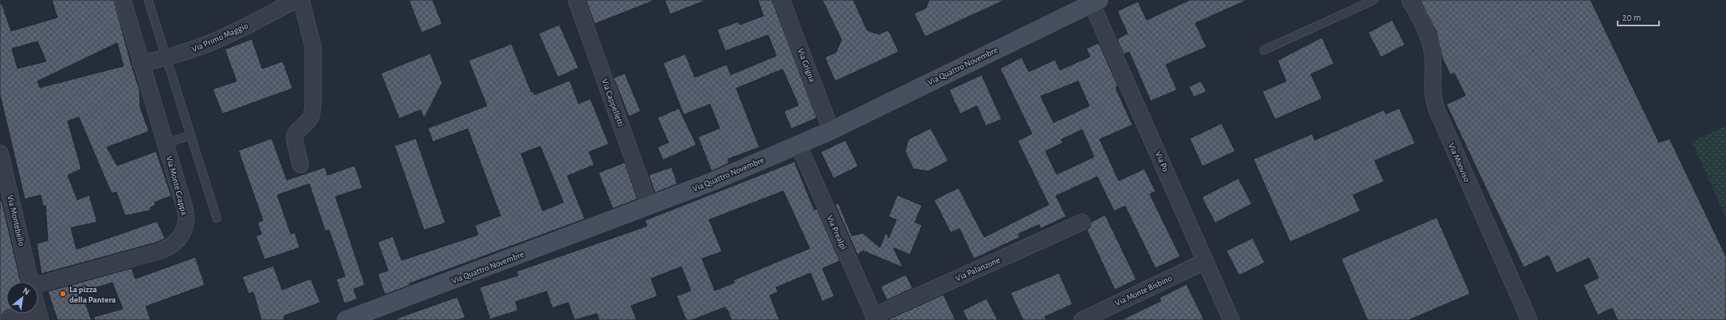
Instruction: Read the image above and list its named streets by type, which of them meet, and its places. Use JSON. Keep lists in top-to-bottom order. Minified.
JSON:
{"streets":{"street":["Via Primo Maggio","Via Grigna","Via Quattro Novembre","Via Cappelletti","Via Po","Via Monviso","Via Monte Grappa","Via Montebello","Via Prealpi","Via Palanzone","Via Monte Bisbino"]},"crossings":[["Via Primo Maggio","Via Monte Grappa"],["Via Grigna","Via Quattro Novembre"],["Via Quattro Novembre","Via Cappelletti"],["Via Quattro Novembre","Via Po"],["Via Quattro Novembre","Via Prealpi"],["Via Po","Via Monte Bisbino"],["Via Prealpi","Via Palanzone"]],"places":["La pizza della Pantera"],"scale_bar":"20 m","north":"top right"}
